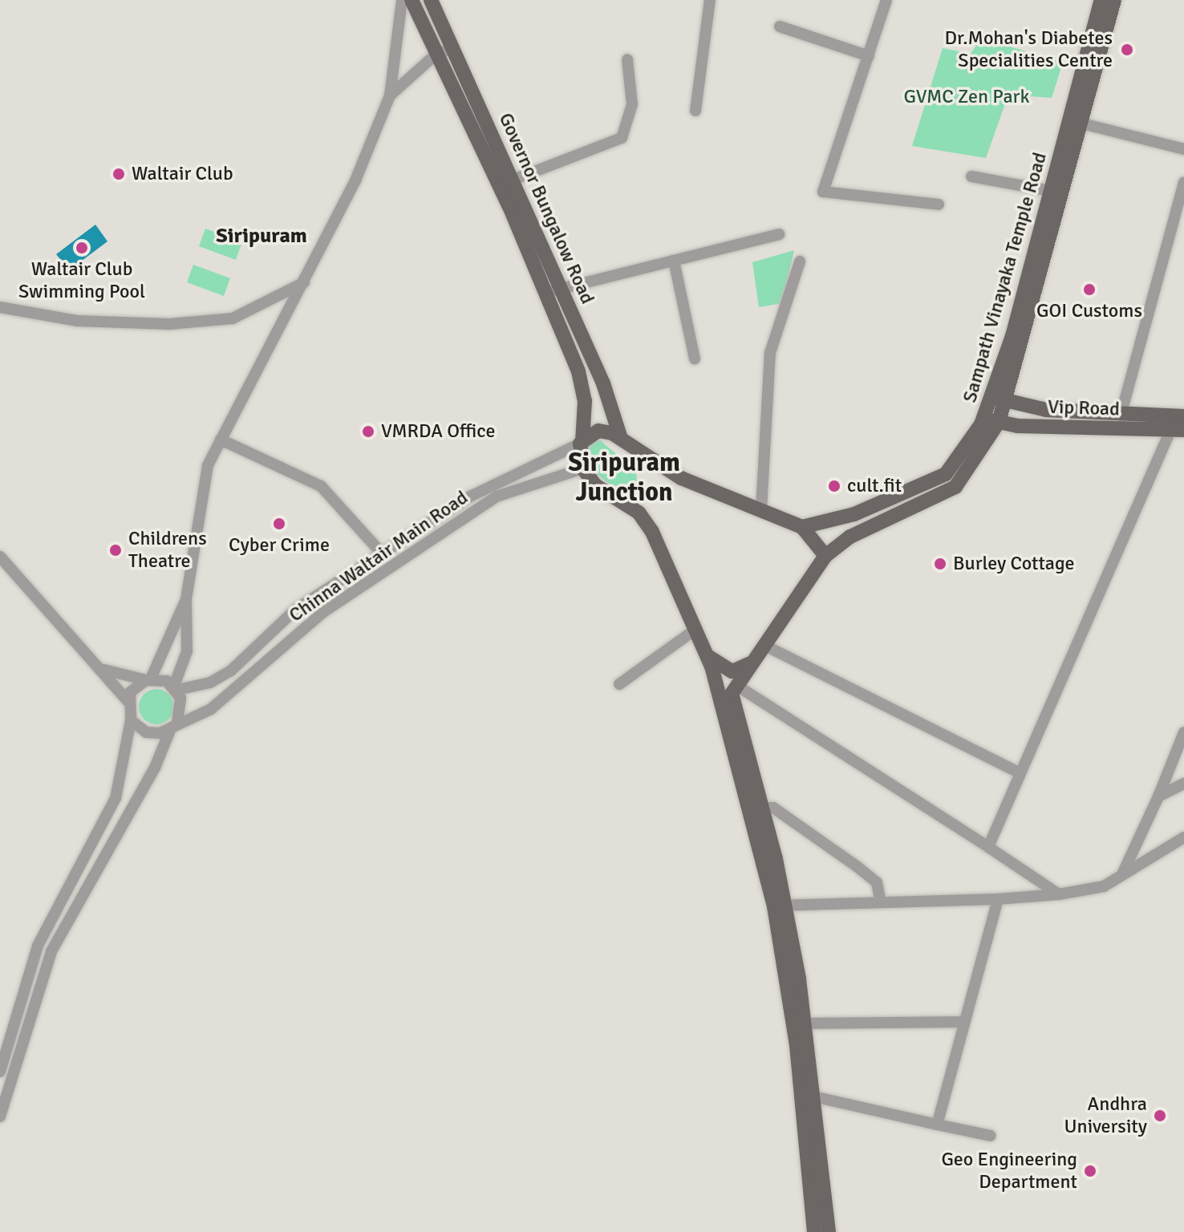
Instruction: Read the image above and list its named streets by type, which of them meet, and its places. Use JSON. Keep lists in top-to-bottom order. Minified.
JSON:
{"streets":{"main road":["Governor Bungalow Road","Sampath Vinayaka Temple Road","Vip Road"],"street":["Chinna Waltair Main Road"]},"crossings":[["Sampath Vinayaka Temple Road","Vip Road"]],"districts":["Siripuram","Siripuram Junction"],"parks":["GVMC Zen Park"],"places":["Dr.Mohan's Diabetes Specialities Centre","Waltair Club","Waltair Club Swimming Pool","GOI Customs","VMRDA Office","cult.fit","Cyber Crime","Childrens Theatre","Burley Cottage","Andhra University","Geo Engineering Department"]}
